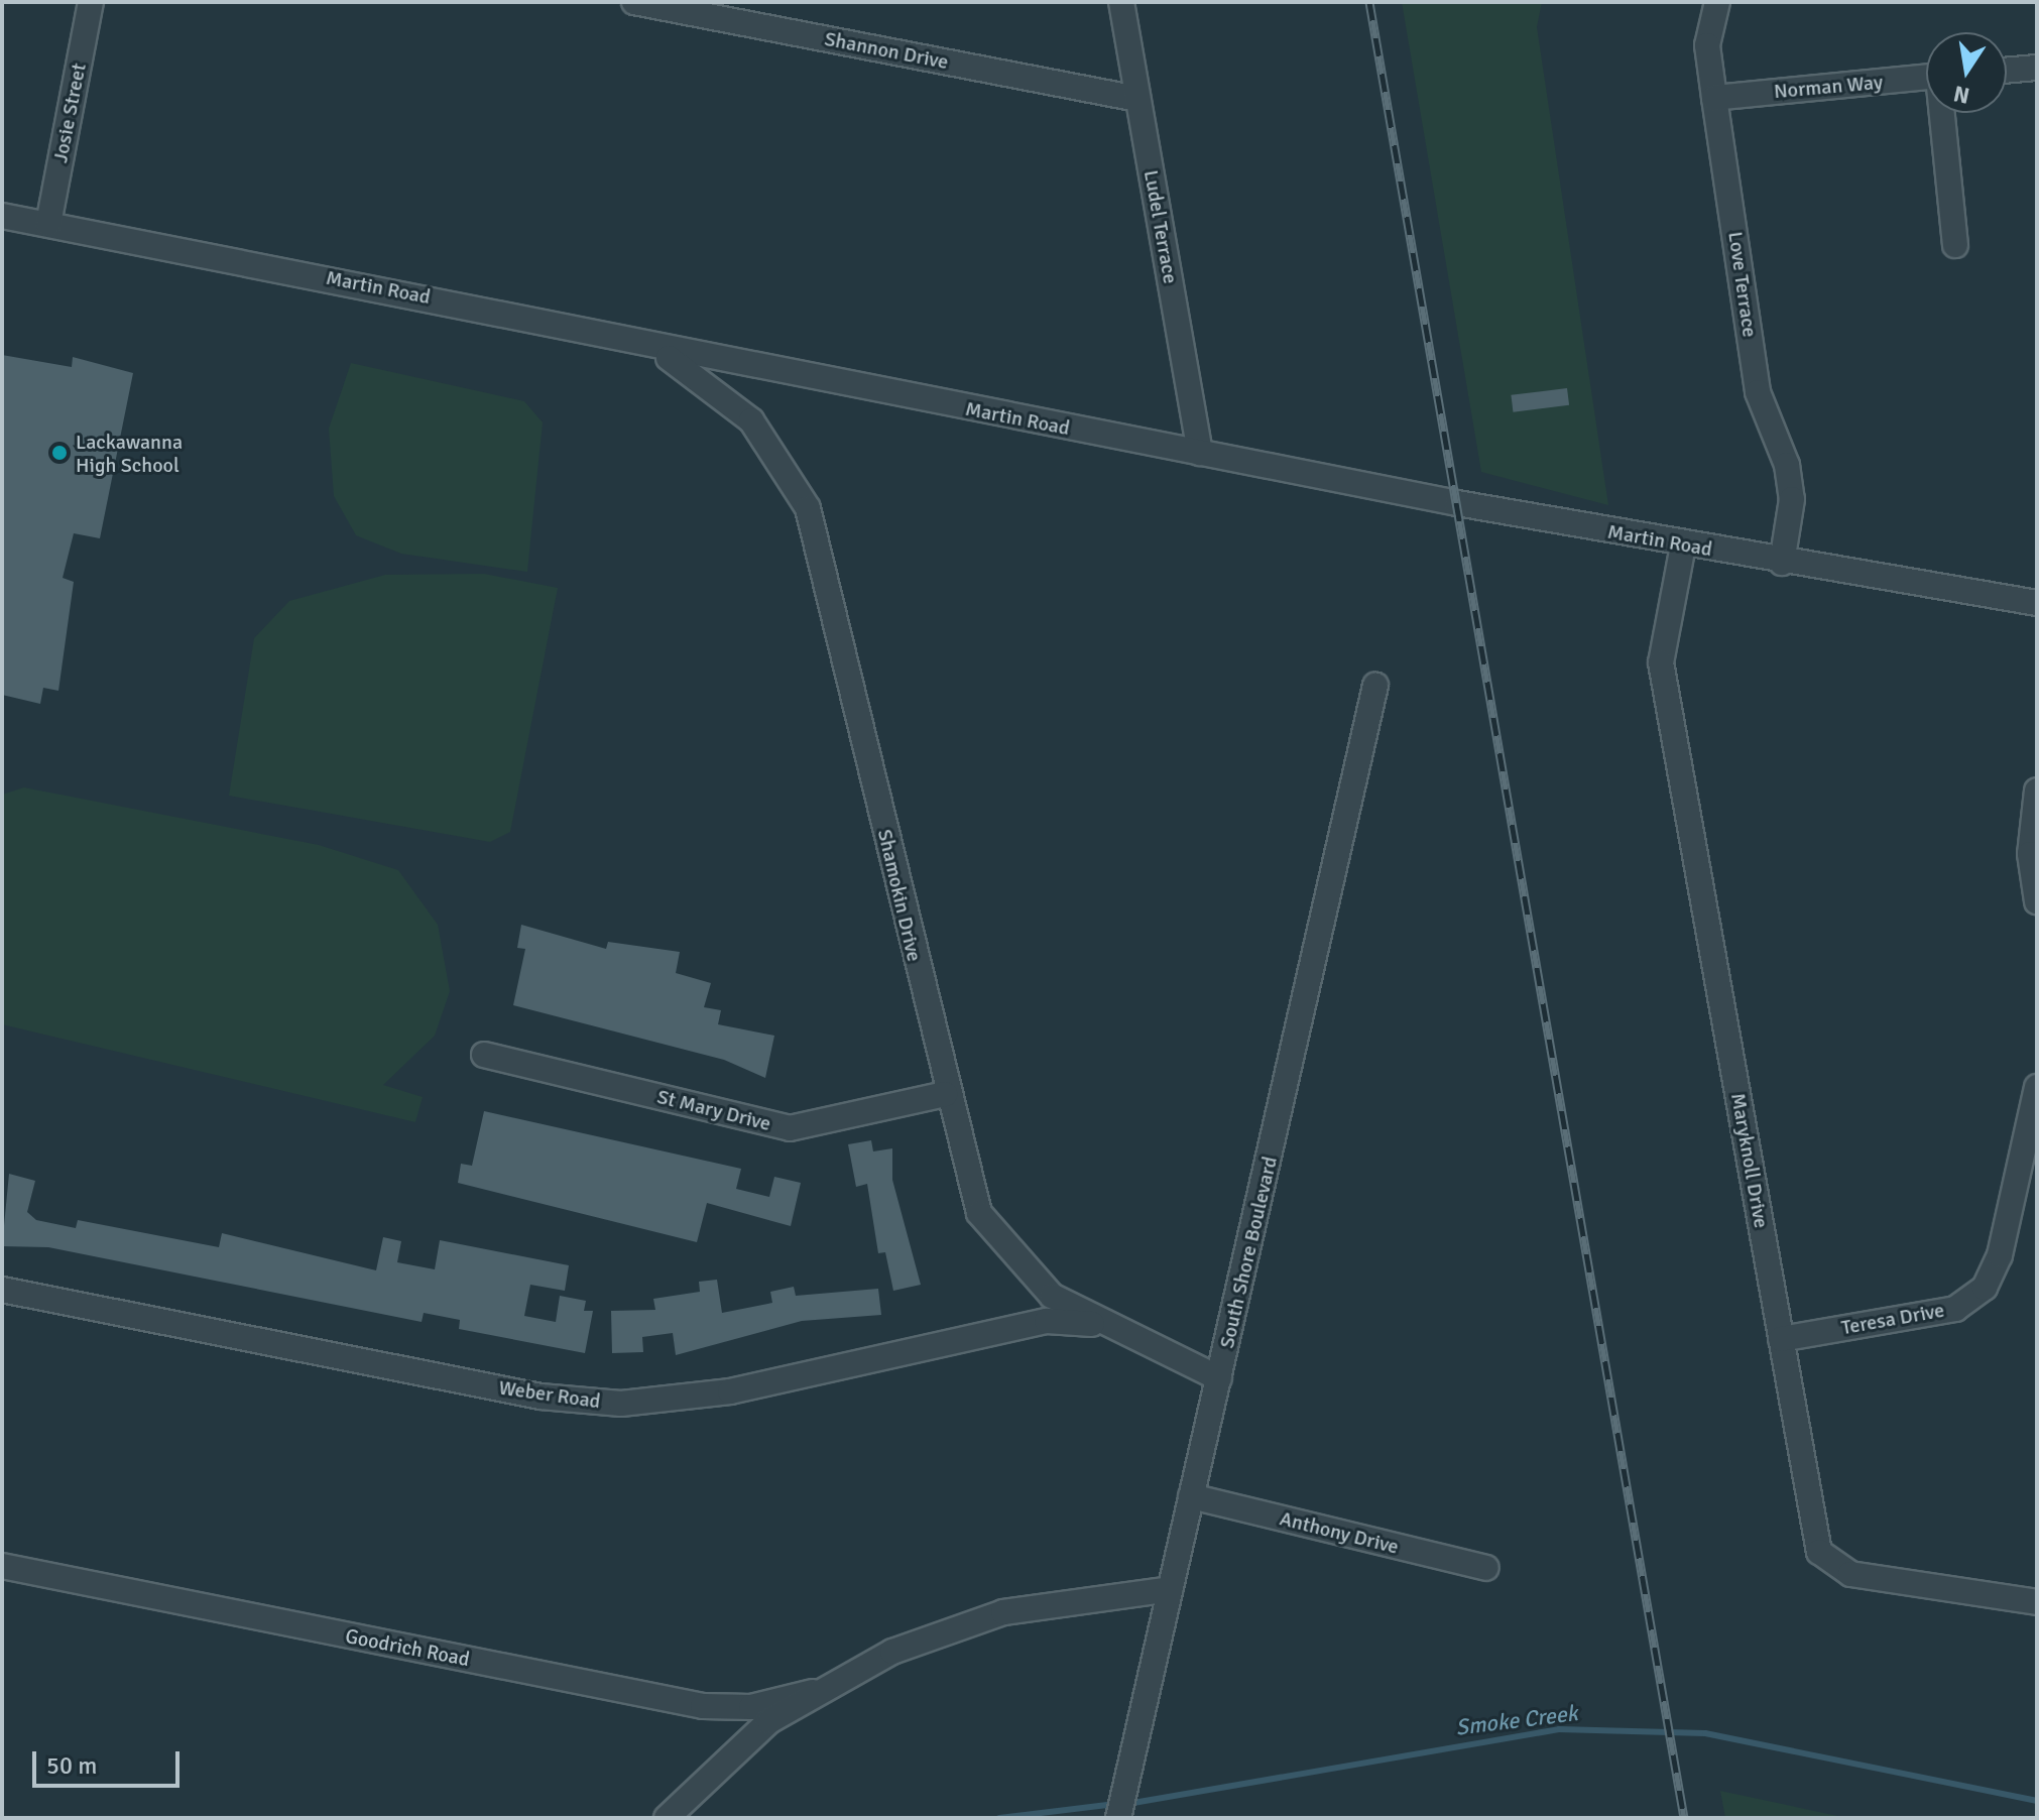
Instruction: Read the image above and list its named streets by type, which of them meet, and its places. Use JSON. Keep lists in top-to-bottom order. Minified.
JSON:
{"streets":{"street":["Shannon Drive","Norman Way","Josie Street","Ludel Terrace","Love Terrace","Martin Road","Shamokin Drive","St Mary Drive","Maryknoll Drive","South Shore Boulevard","Teresa Drive","Weber Road","Anthony Drive","Goodrich Road"]},"crossings":[["Shannon Drive","Ludel Terrace"],["Norman Way","Love Terrace"],["Josie Street","Martin Road"],["Ludel Terrace","Martin Road"],["Love Terrace","Martin Road"],["Martin Road","Shamokin Drive"],["Martin Road","Maryknoll Drive"],["Shamokin Drive","St Mary Drive"],["Shamokin Drive","South Shore Boulevard"],["Shamokin Drive","Weber Road"],["Maryknoll Drive","Teresa Drive"],["South Shore Boulevard","Anthony Drive"]],"water":["Smoke Creek"],"places":["Lackawanna High School"],"scale_bar":"50 m","north":"bottom"}
